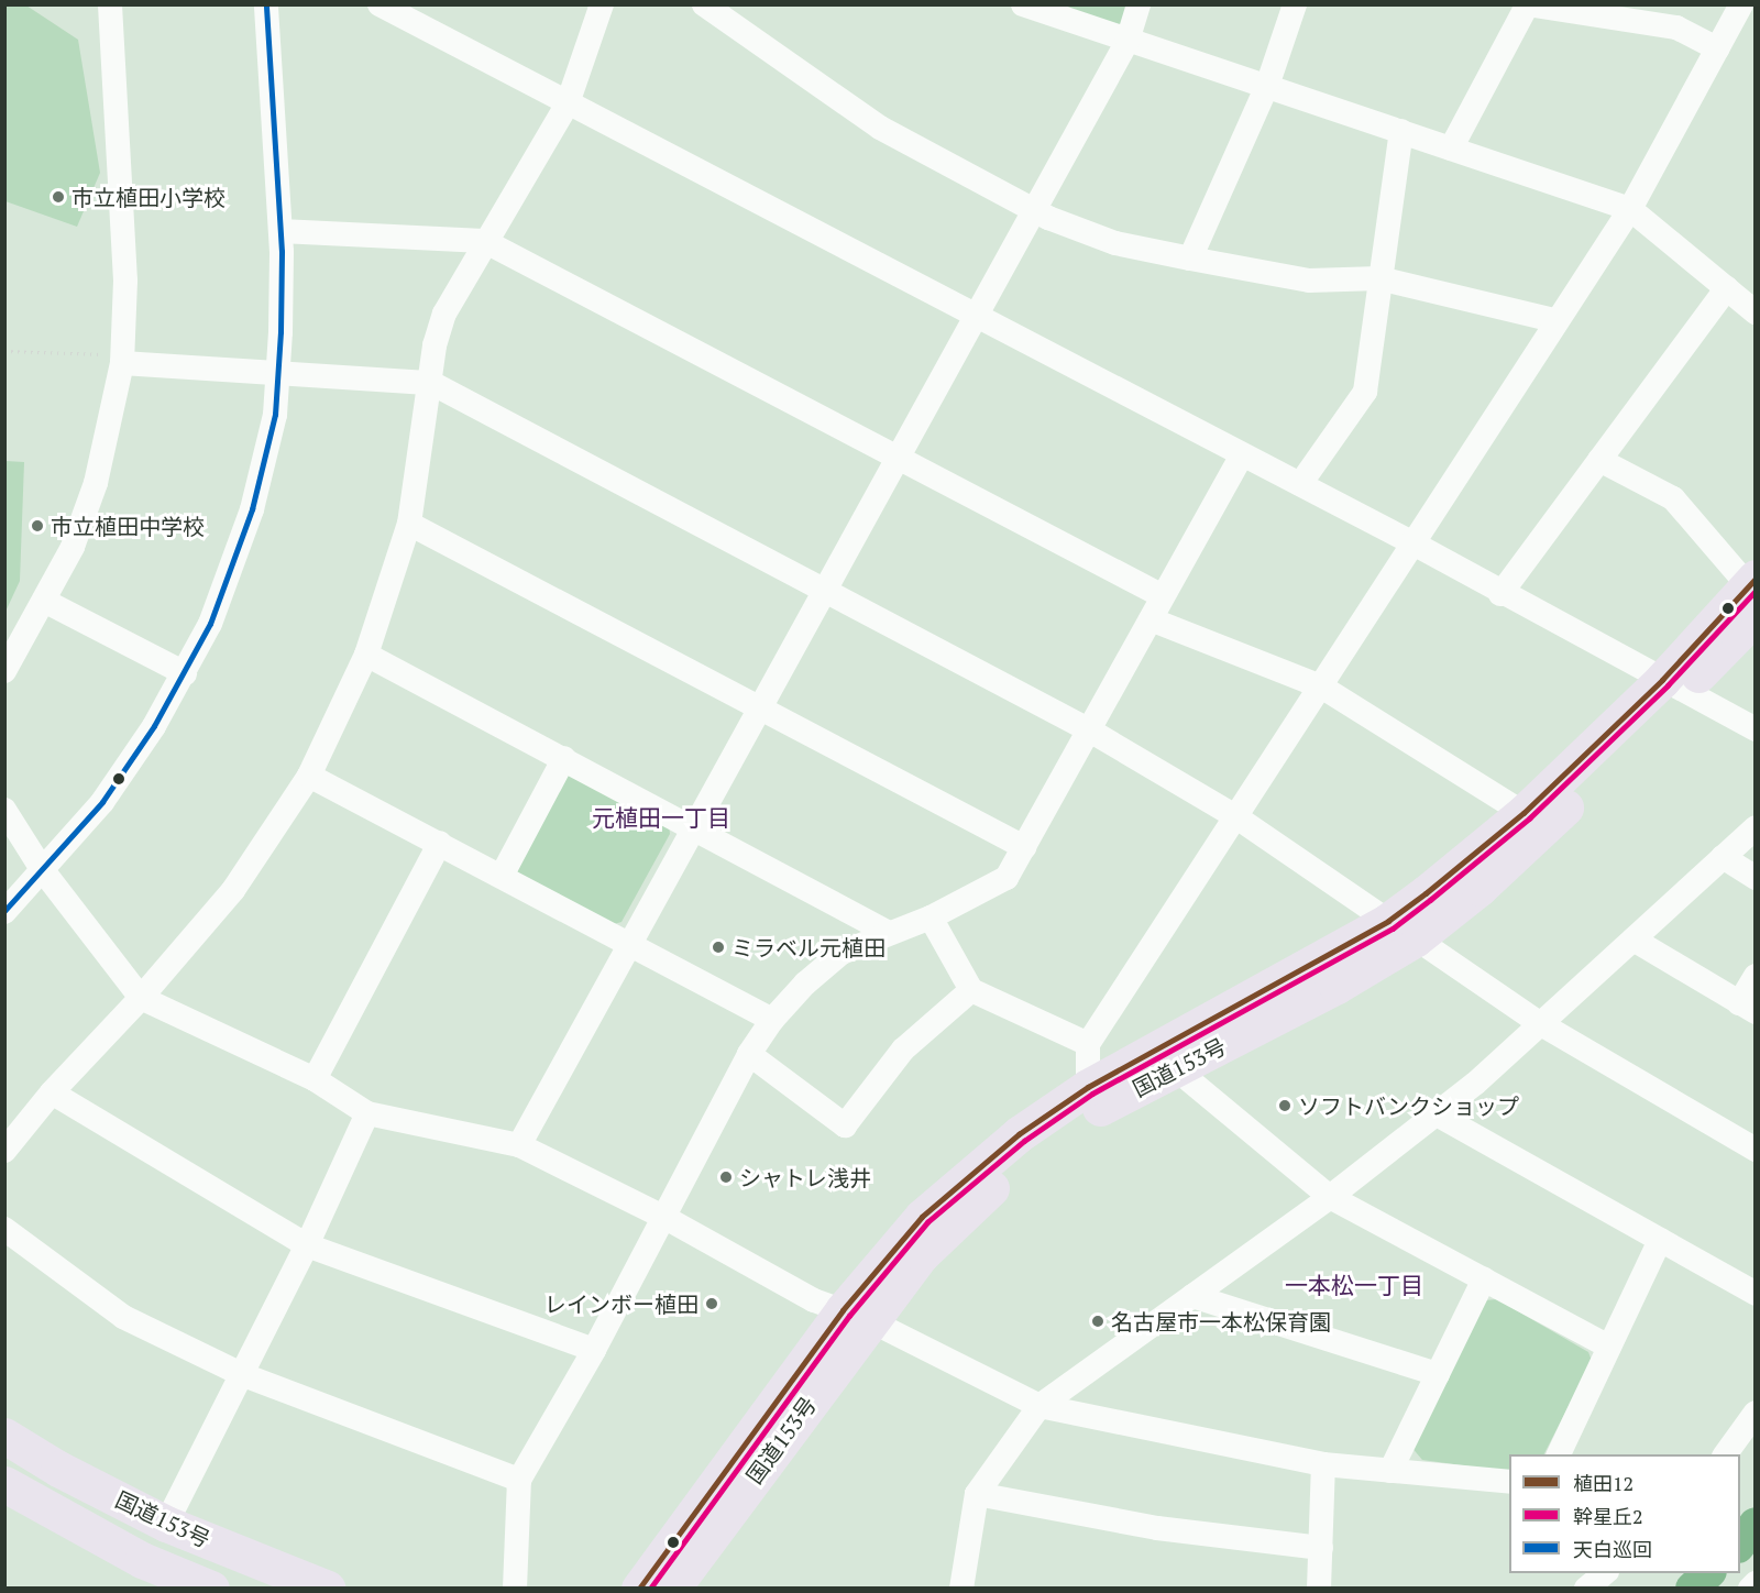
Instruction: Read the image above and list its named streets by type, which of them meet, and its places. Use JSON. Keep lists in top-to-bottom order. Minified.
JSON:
{"streets":{"highway":["国道153号"]},"districts":["元植田一丁目","一本松一丁目"],"places":["市立植田小学校","市立植田中学校","ミラベル元植田","ソフトバンクショップ","シャトレ浅井","レインボー植田","名古屋市一本松保育園"],"lines":["transit line 天白巡回","transit line 植田12","transit line 幹星丘2"],"legend":["植田12","幹星丘2","天白巡回"]}
